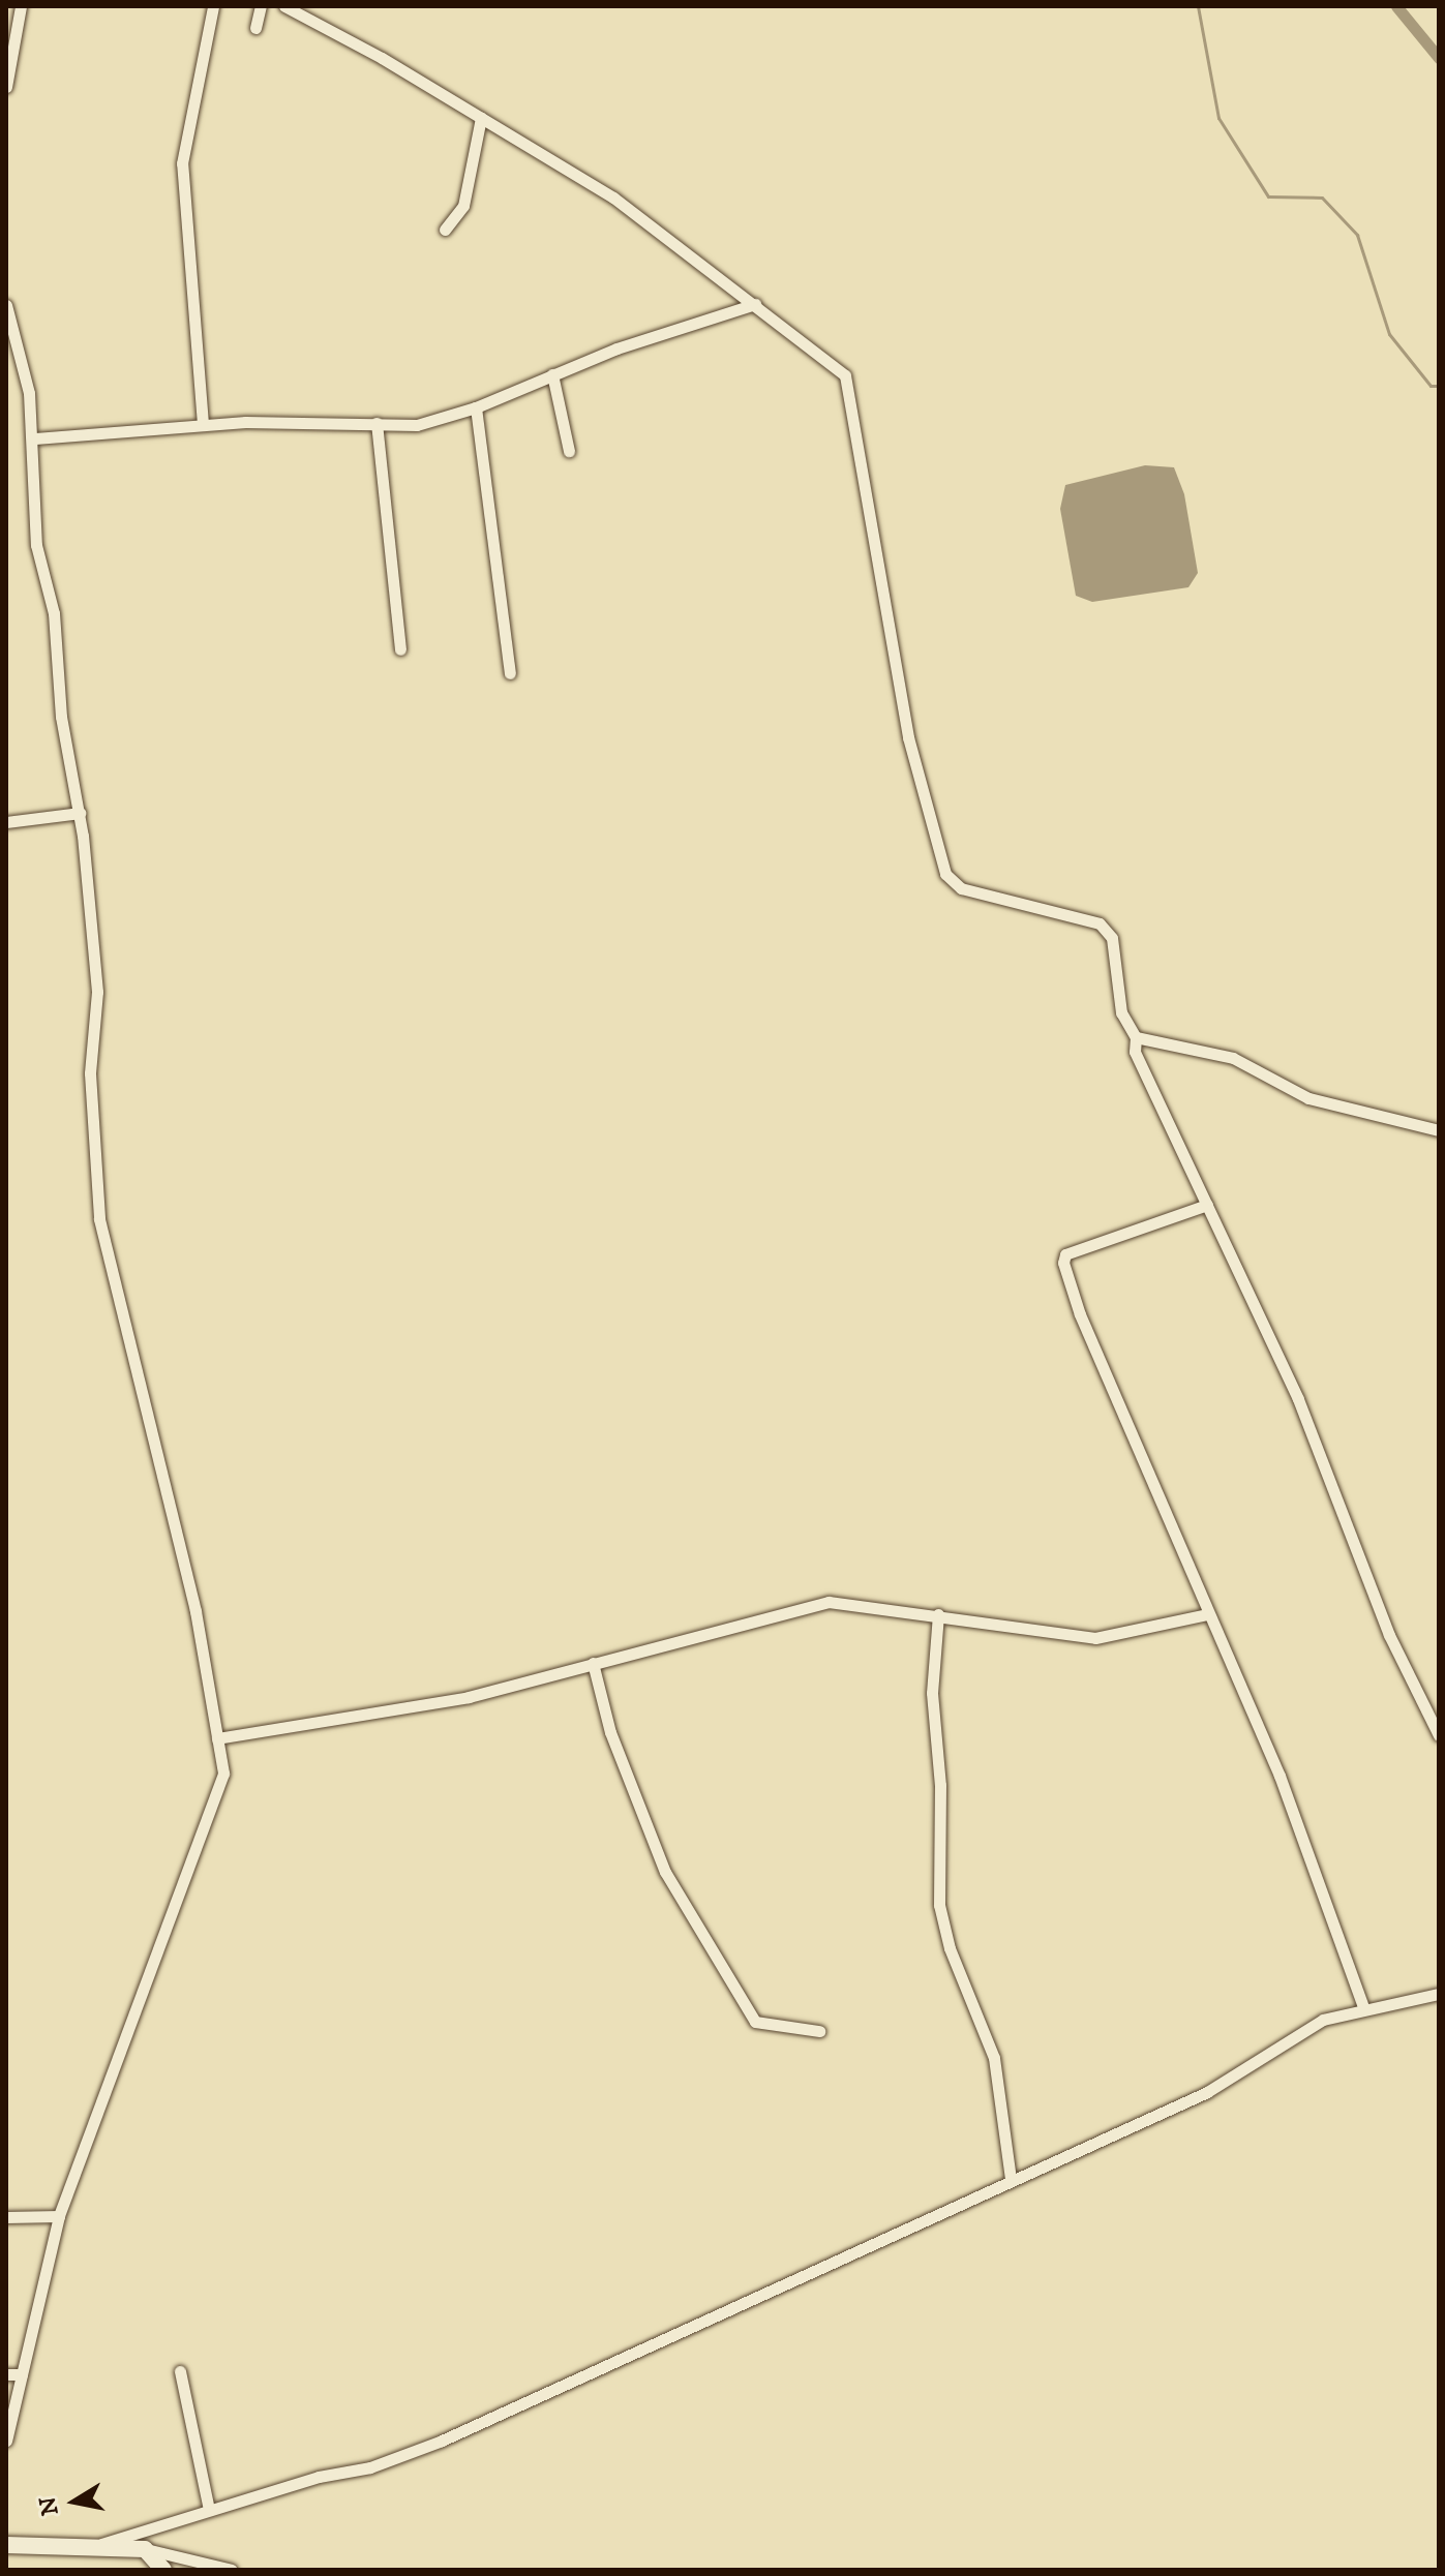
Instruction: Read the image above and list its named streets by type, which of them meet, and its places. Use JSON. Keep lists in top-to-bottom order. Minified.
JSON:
{"north":"left"}
